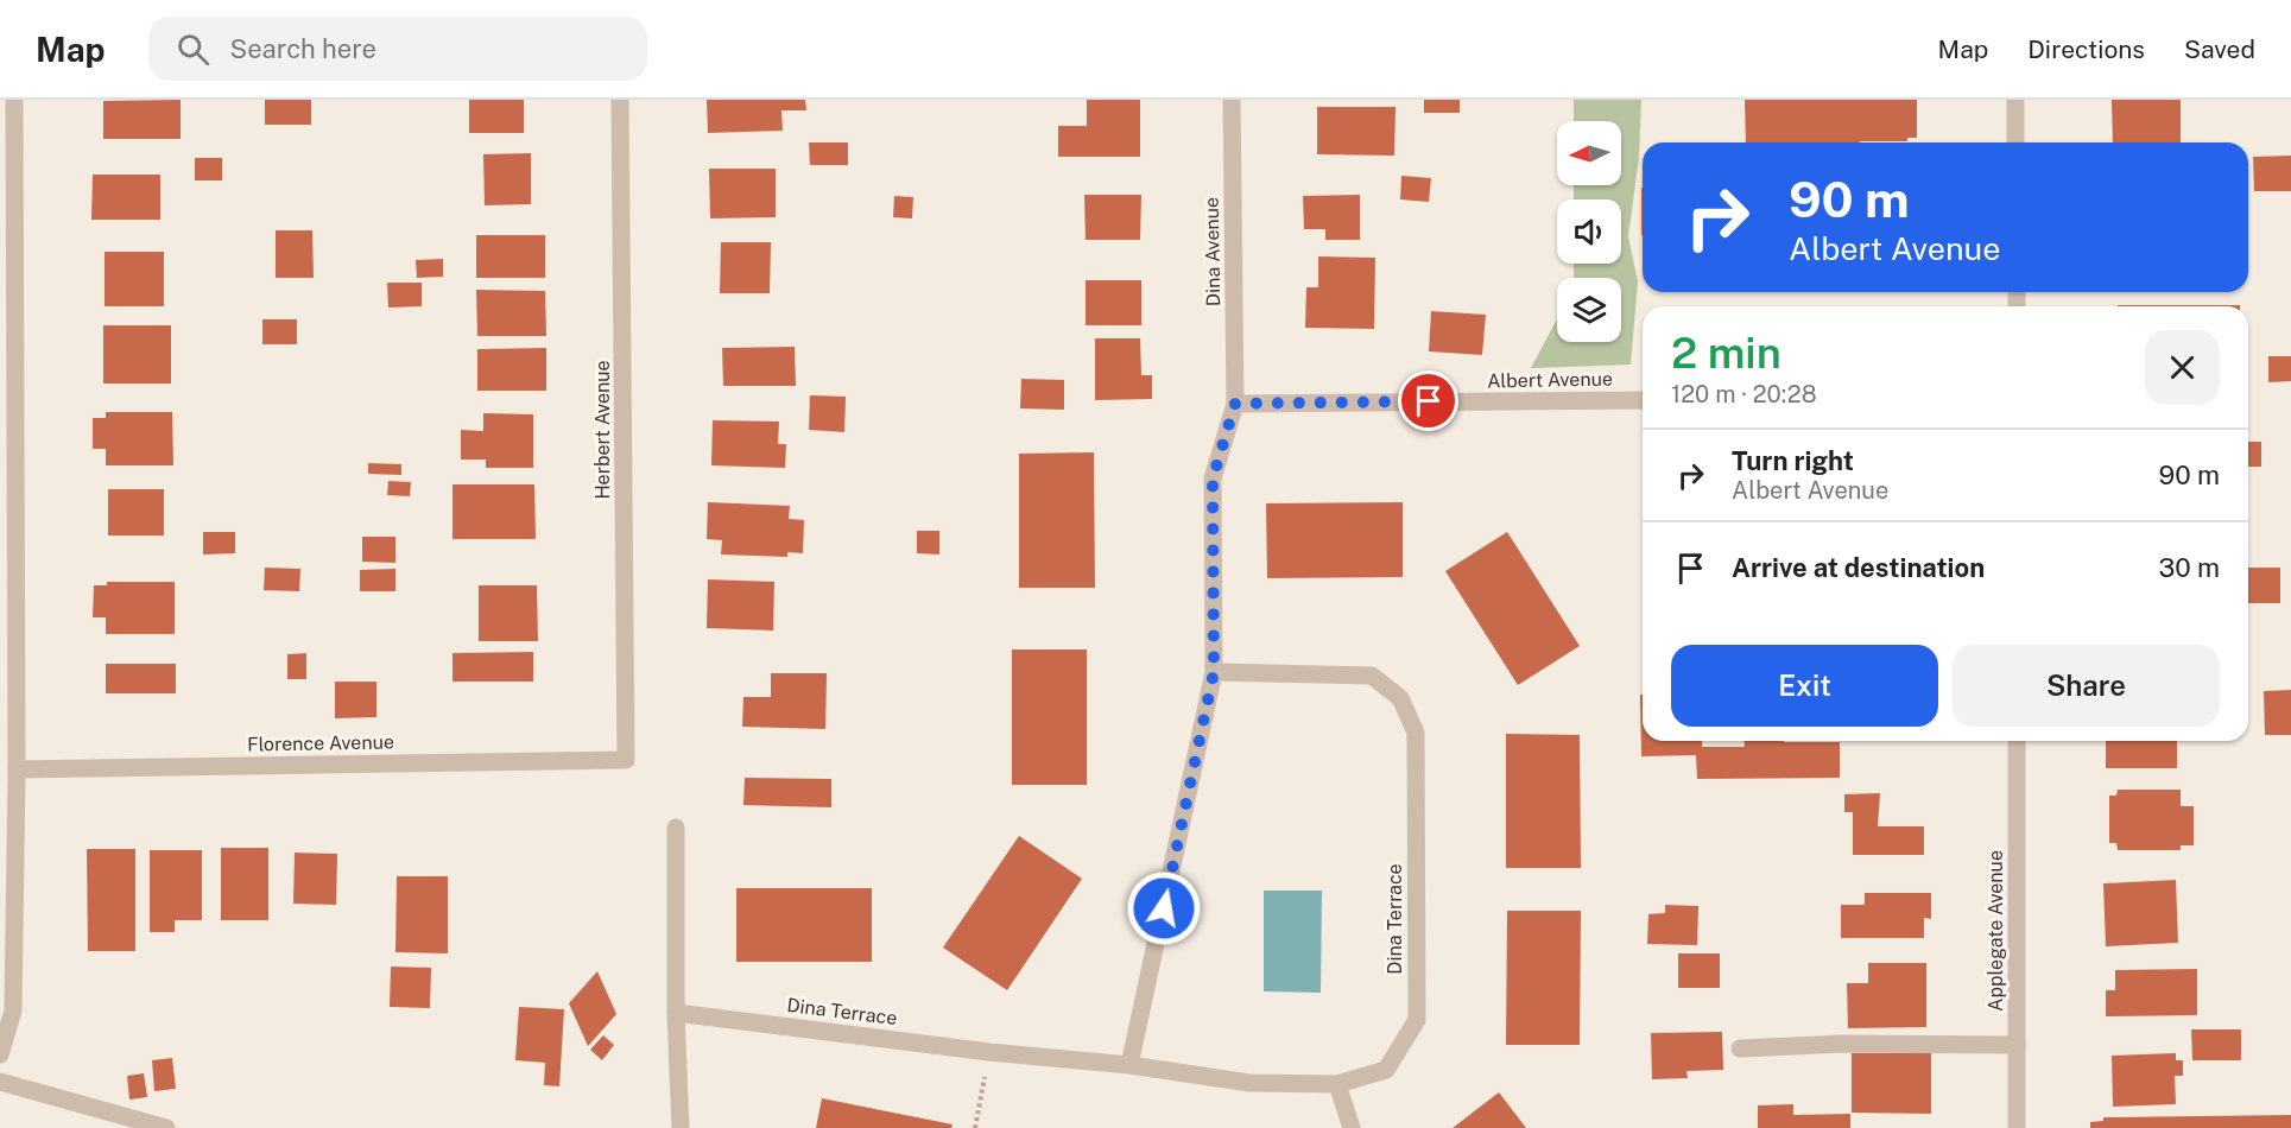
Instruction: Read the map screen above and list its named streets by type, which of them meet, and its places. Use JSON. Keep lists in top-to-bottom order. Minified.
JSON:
{"streets":{"street":["Dina Avenue","Albert Avenue","Herbert Avenue","Florence Avenue","Dina Terrace","Applegate Avenue"]},"crossings":[["Dina Avenue","Albert Avenue"],["Herbert Avenue","Florence Avenue"]],"north":"left","page":{"header":"Map","search":"Search here","nav":["Map","Directions","Saved"],"turn":["90 m","Albert Avenue"],"heading":["2 min","120 m · 20:28"],"list":[{"name":"Turn right","note":"Albert Avenue","value":"90 m"},{"name":"Arrive at destination","value":"30 m"}],"buttons":["Exit","Share"]}}
